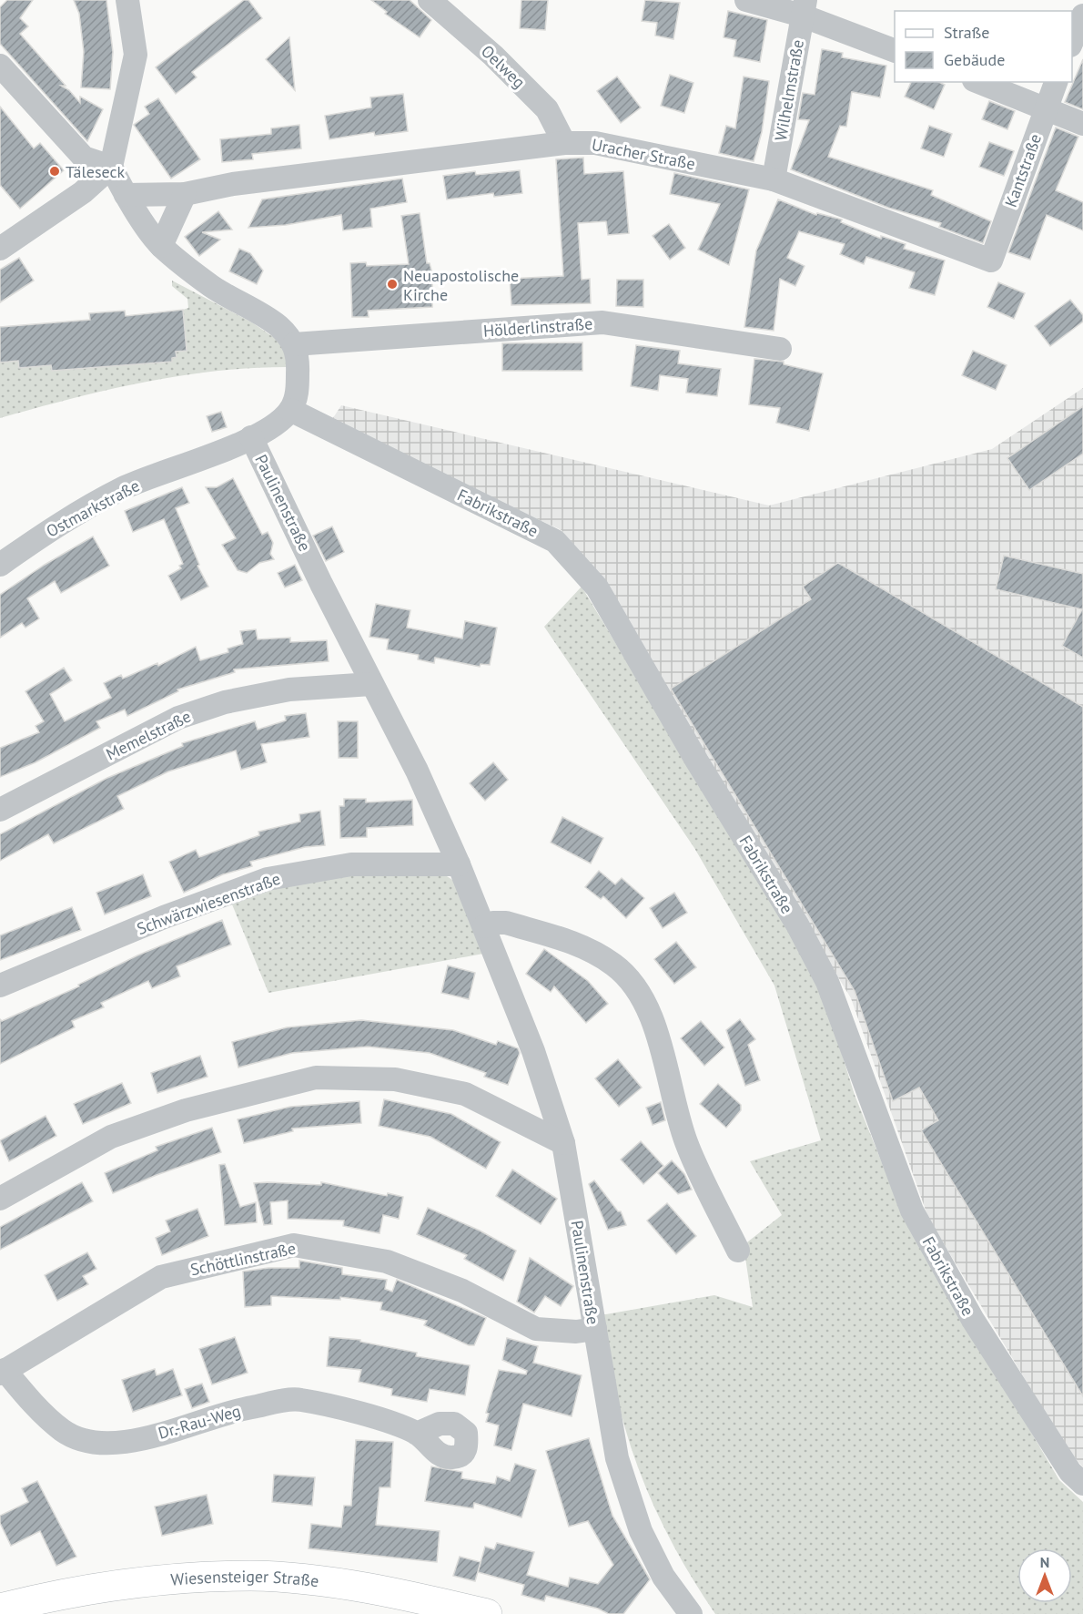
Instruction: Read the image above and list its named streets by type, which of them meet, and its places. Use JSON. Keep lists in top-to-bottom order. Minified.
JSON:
{"streets":{"main road":["Wiesensteiger Straße"],"street":["Oelweg","Wilhelmstraße","Uracher Straße","Kantstraße","Hölderlinstraße","Paulinenstraße","Ostmarkstraße","Fabrikstraße","Memelstraße","Schwärzwiesenstraße","Schöttlinstraße","Dr.-Rau-Weg"]},"crossings":[["Oelweg","Uracher Straße"],["Wilhelmstraße","Uracher Straße"],["Uracher Straße","Kantstraße"],["Paulinenstraße","Ostmarkstraße"],["Paulinenstraße","Fabrikstraße"],["Paulinenstraße","Memelstraße"],["Paulinenstraße","Schwärzwiesenstraße"],["Paulinenstraße","Schöttlinstraße"],["Schöttlinstraße","Dr.-Rau-Weg"]],"places":["Täleseck","Neuapostolische Kirche"],"legend":["Straße","Gebäude"],"north":"top"}
